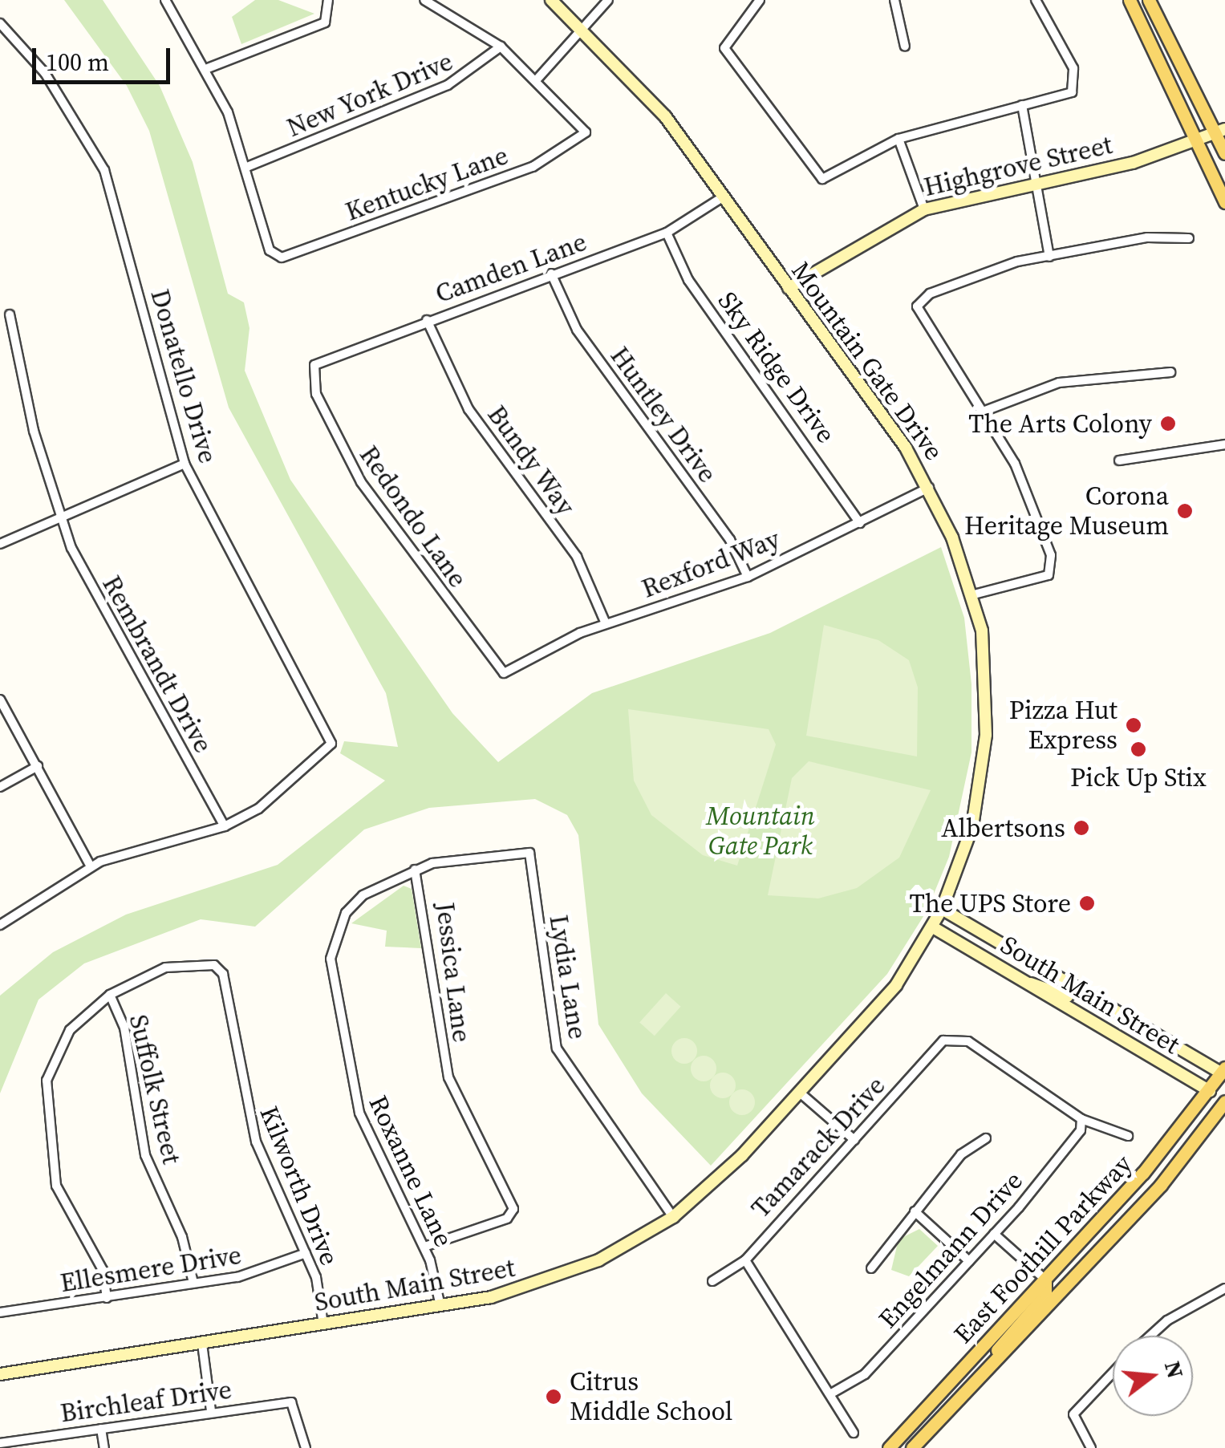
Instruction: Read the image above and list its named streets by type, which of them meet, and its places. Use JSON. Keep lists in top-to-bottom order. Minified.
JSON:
{"streets":{"main road":["Highgrove Street","Mountain Gate Drive","South Main Street","East Foothill Parkway"],"street":["New York Drive","Kentucky Lane","Camden Lane","Sky Ridge Drive","Donatello Drive","Huntley Drive","Bundy Way","Redondo Lane","Rexford Way","Rembrandt Drive","Jessica Lane","Lydia Lane","Suffolk Street","Tamarack Drive","Roxanne Lane","Kilworth Drive","Engelmann Drive","Ellesmere Drive","Birchleaf Drive"]},"crossings":[["New York Drive","Kentucky Lane"],["Highgrove Street","Mountain Gate Drive"],["Camden Lane","Mountain Gate Drive"],["Camden Lane","Sky Ridge Drive"],["Camden Lane","Huntley Drive"],["Camden Lane","Bundy Way"],["Camden Lane","Redondo Lane"],["Mountain Gate Drive","Rexford Way"],["Mountain Gate Drive","South Main Street"],["Sky Ridge Drive","Rexford Way"],["Donatello Drive","Rembrandt Drive"],["Huntley Drive","Rexford Way"],["Bundy Way","Rexford Way"],["Redondo Lane","Rexford Way"],["Jessica Lane","Lydia Lane"],["Jessica Lane","Roxanne Lane"],["Lydia Lane","South Main Street"],["Lydia Lane","Roxanne Lane"],["South Main Street","Roxanne Lane"],["South Main Street","Kilworth Drive"],["South Main Street","East Foothill Parkway"],["Suffolk Street","Kilworth Drive"],["Suffolk Street","Ellesmere Drive"],["Tamarack Drive","Engelmann Drive"],["Kilworth Drive","Ellesmere Drive"]],"parks":["Mountain Gate Park"],"places":["The Arts Colony","Corona Heritage Museum","Pizza Hut Express","Pick Up Stix","Albertsons","The UPS Store","Citrus Middle School"],"scale_bar":"100 m","north":"right"}
